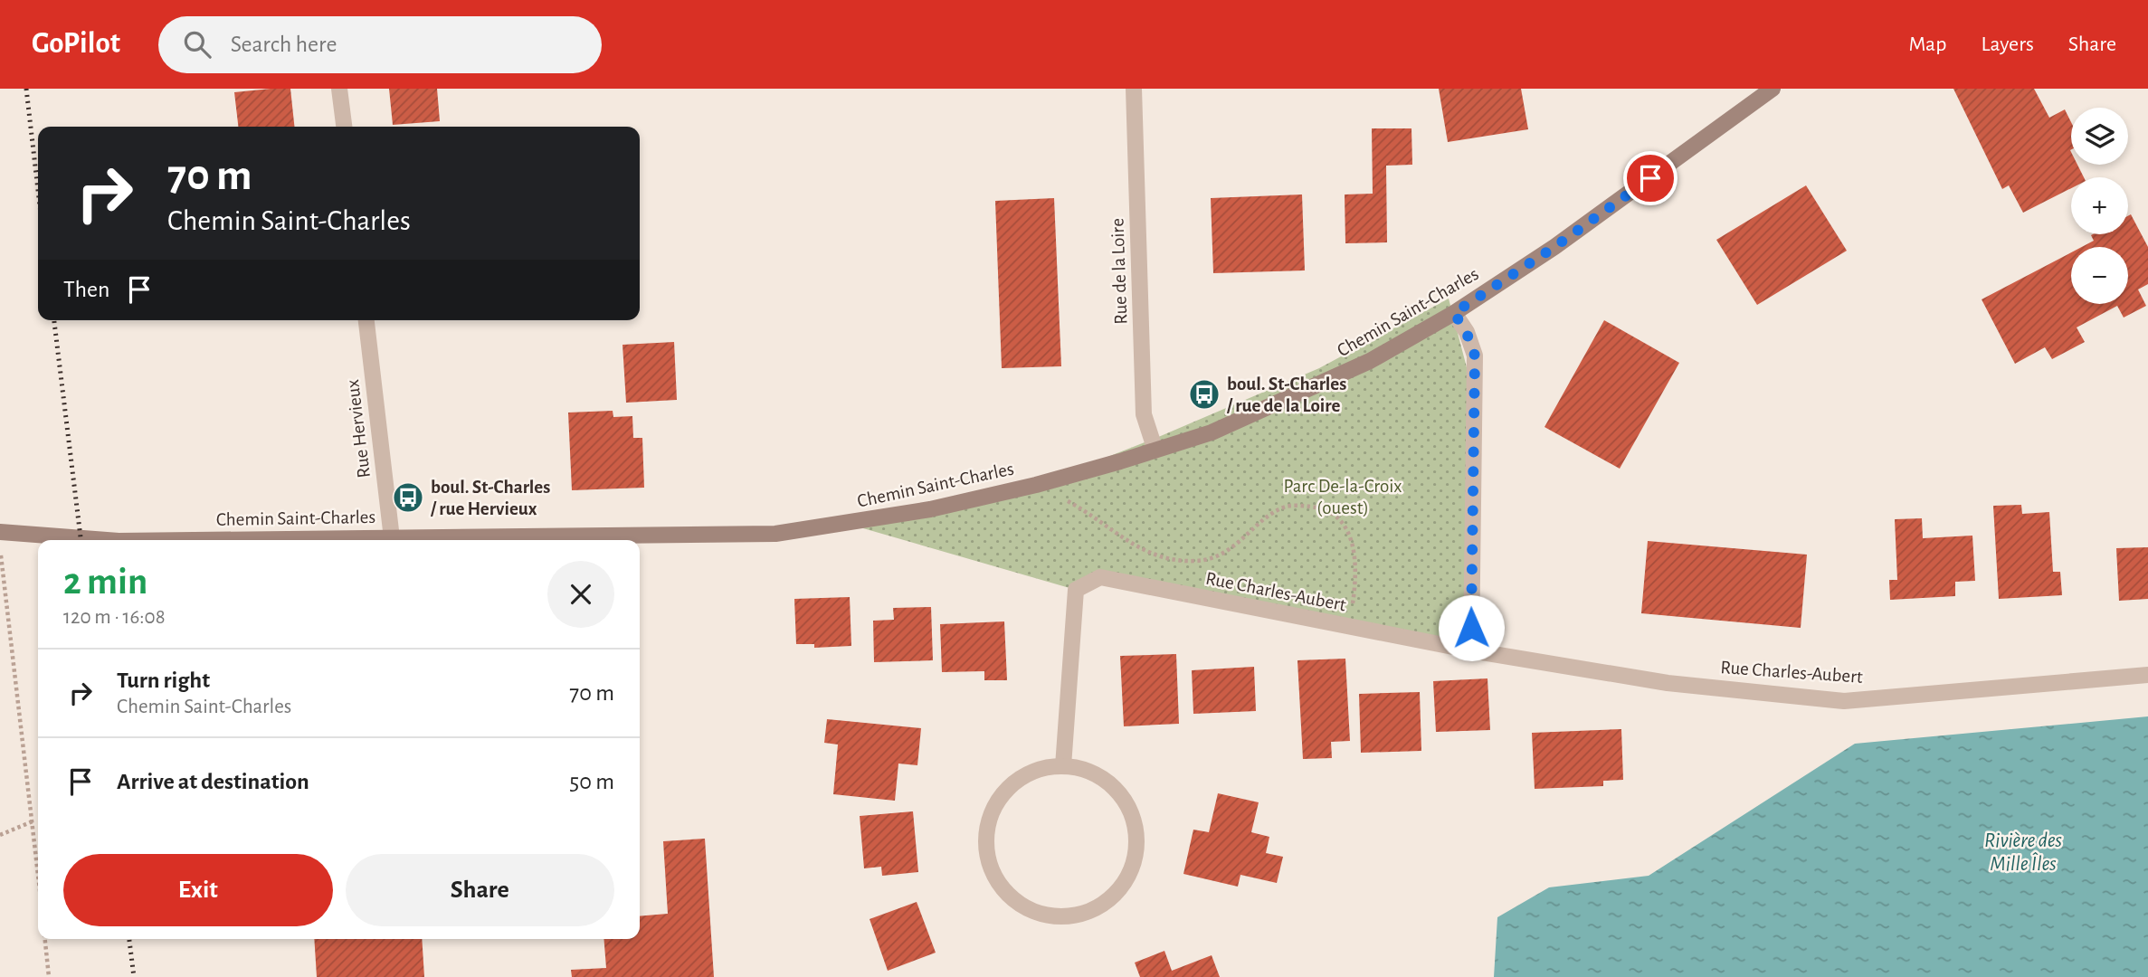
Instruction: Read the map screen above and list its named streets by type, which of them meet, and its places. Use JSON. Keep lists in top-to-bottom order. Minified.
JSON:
{"streets":{"main road":["Chemin Saint-Charles"],"street":["Rue de la Loire","Rue Hervieux","Rue Charles-Aubert"]},"crossings":[["Rue de la Loire","Chemin Saint-Charles"],["Chemin Saint-Charles","Rue Hervieux"]],"water":["Rivière des Mille Îles"],"parks":["Parc De-la-Croix (ouest)"],"places":{"bus stop":["boul. St-Charles / rue de la Loire","boul. St-Charles / rue Hervieux"]},"page":{"header":"GoPilot","search":"Search here","nav":["Map","Layers","Share"],"map_buttons":["+","−"],"turn":["70 m","Chemin Saint-Charles"],"then":"Then","heading":["2 min","120 m · 16:08"],"list":[{"name":"Turn right","note":"Chemin Saint-Charles","value":"70 m"},{"name":"Arrive at destination","value":"50 m"}],"buttons":["Exit","Share"]}}
